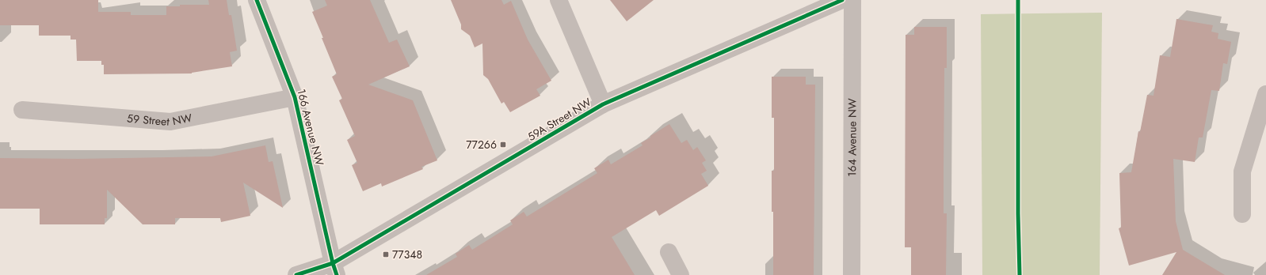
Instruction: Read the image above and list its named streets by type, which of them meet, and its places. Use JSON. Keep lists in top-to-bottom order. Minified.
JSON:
{"streets":{"street":["59 Street NW","59A Street NW","166 Avenue NW","164 Avenue NW"]},"crossings":[["59 Street NW","166 Avenue NW"],["59A Street NW","166 Avenue NW"]],"places":{"transit":["77266","77348"]}}
